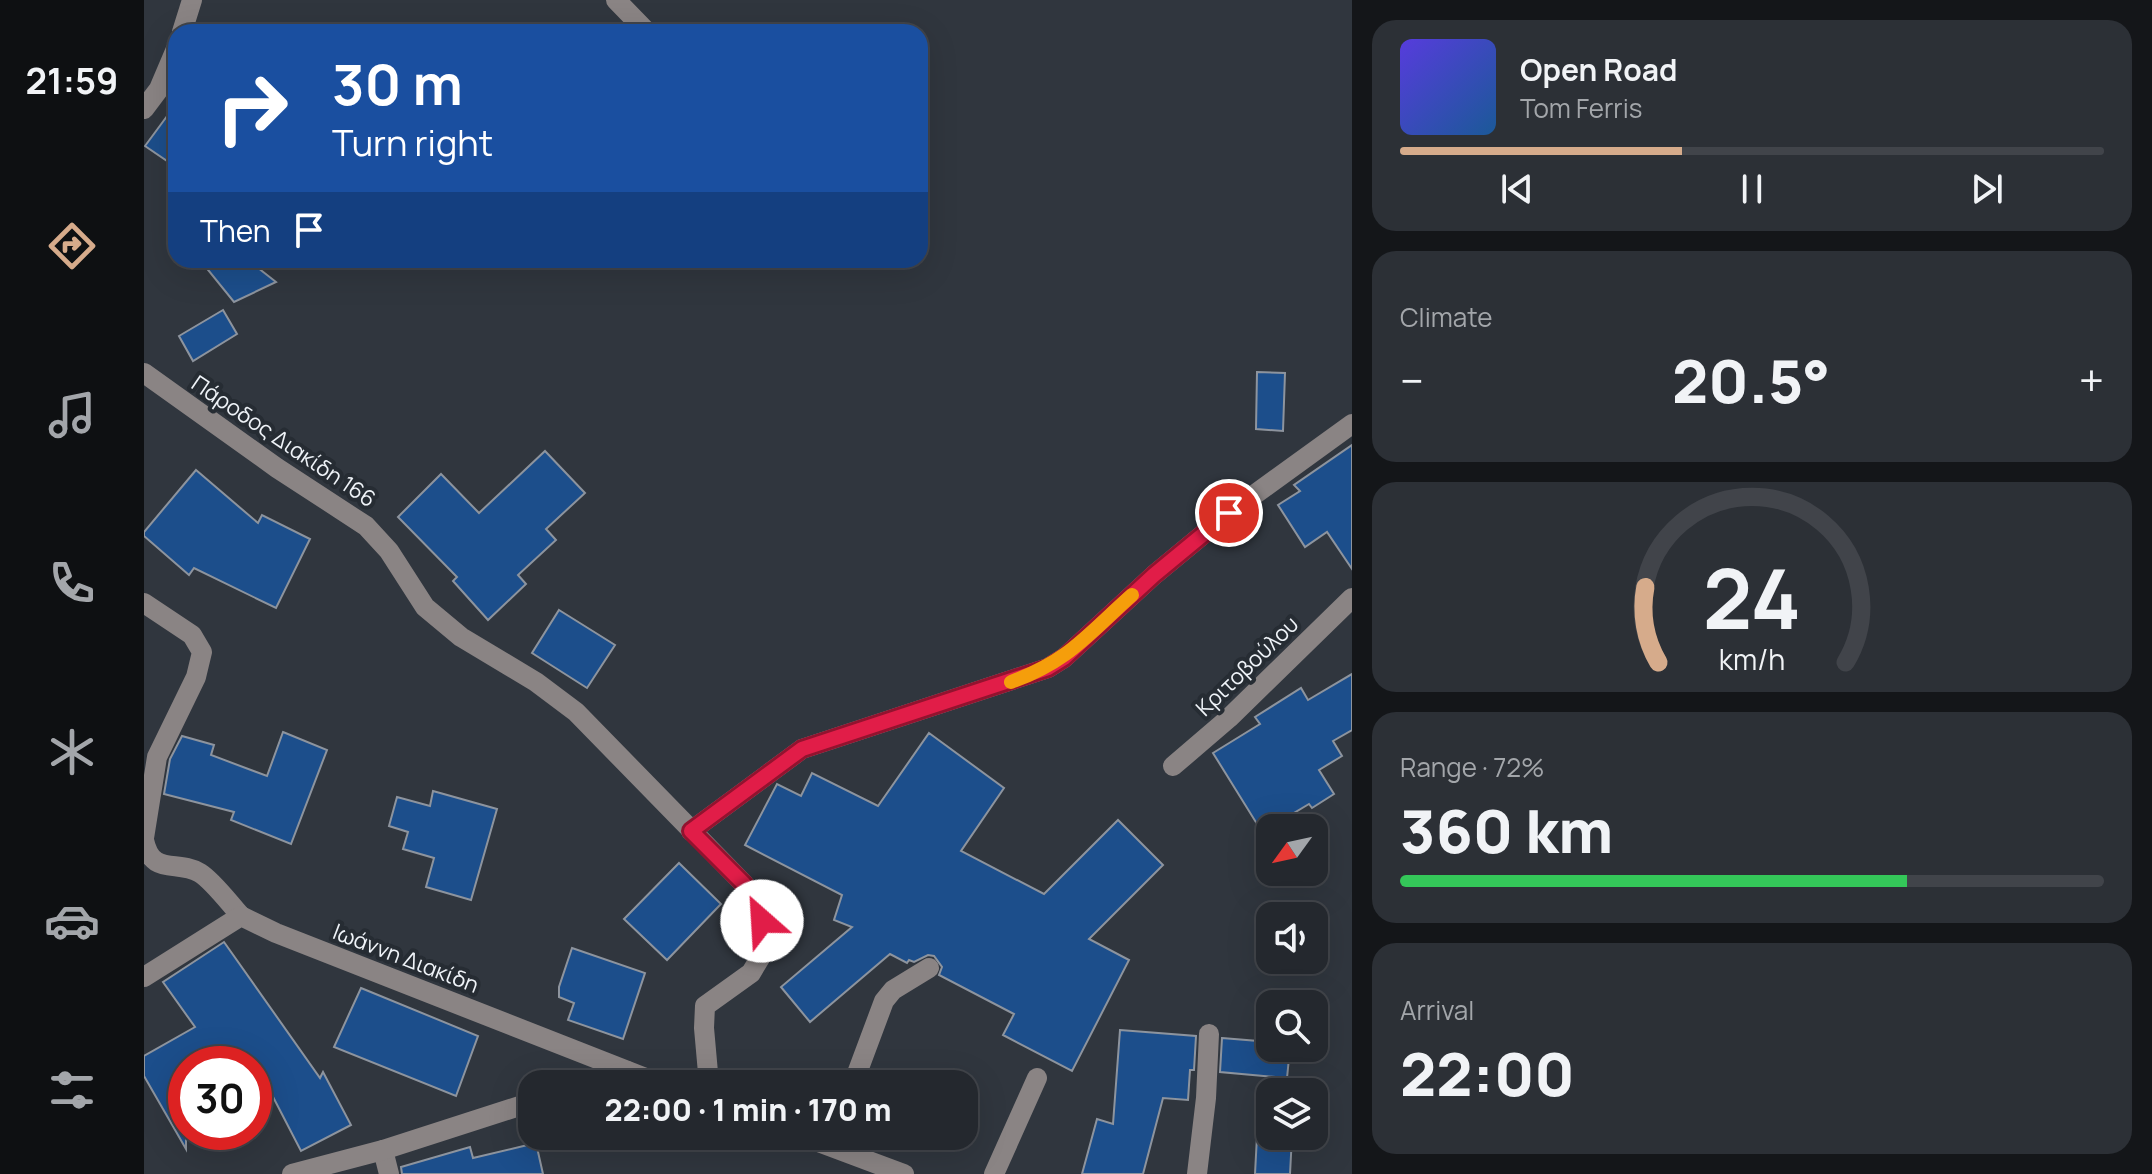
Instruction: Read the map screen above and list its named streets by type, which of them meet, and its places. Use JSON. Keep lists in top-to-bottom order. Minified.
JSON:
{"streets":{"street":["Πάροδος Διακίδη 166","Κριτοβούλου","Ιωάννη Διακίδη"]},"north":"bottom left","page":{"tabs":"21:59","turn":["30 m","Turn right"],"song":["Open Road","Tom Ferris"],"then":"Then","tile":["Climate",["Range · 72%","360 km"],["Arrival","22:00"]],"heat":["−","20.5°","+"],"limit":"30","trip":"22:00 · 1 min · 170 m","gauge":["24","km/h"]}}
